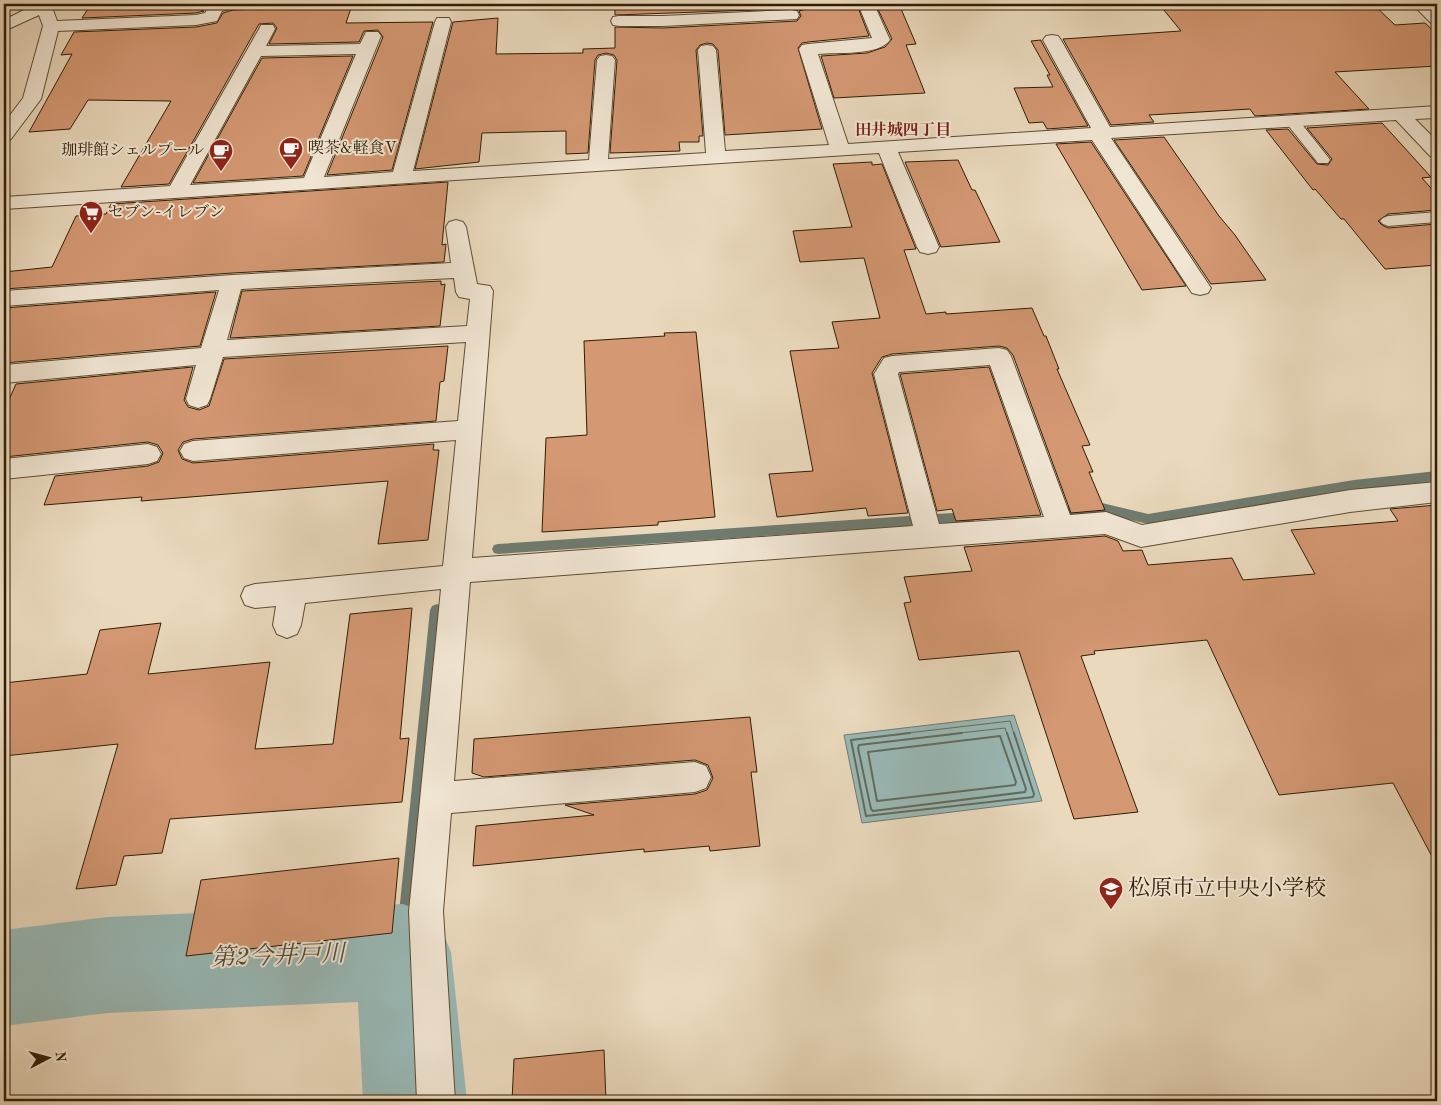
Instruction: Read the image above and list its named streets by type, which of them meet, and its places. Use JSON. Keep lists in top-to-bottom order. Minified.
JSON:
{"districts":["田井城四丁目"],"water":["第2今井戸川"],"places":{"cafe":["喫茶&軽食V","珈琲館シェルプール"],"supermarket":["セブン-イレブン"],"school or university":["松原市立中央小学校"]},"north":"right"}
